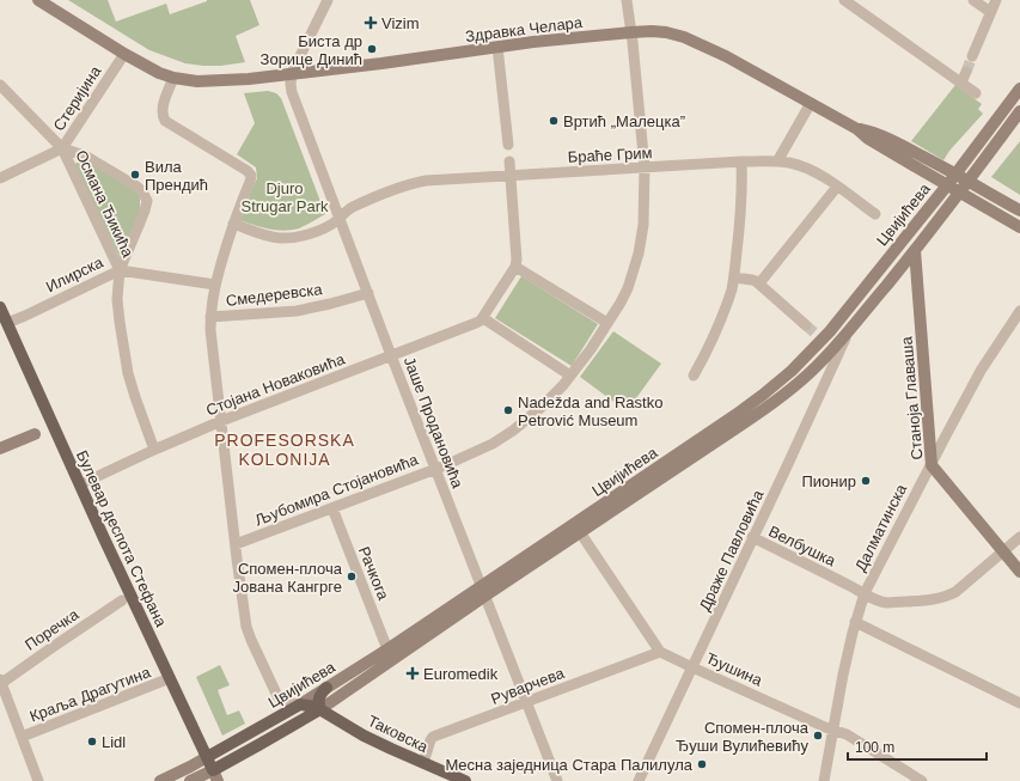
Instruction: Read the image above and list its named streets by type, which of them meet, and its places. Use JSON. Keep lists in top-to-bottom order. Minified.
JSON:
{"streets":{"main road":["Здравка Челара","Цвијићева","Станоја Главаша","Булевар деспота Стефана","Таковска"],"street":["Стеријина","Браће Грим","Османа Ђикића","Илирска","Смедеревска","Стојана Новаковића","Јаше Продановића","Љубомира Стојановића","Далматинска","Велбушка","Драже Павловића","Рачкога","Поречка","Ђушина","Руварчева","Краља Драгутина"]},"crossings":[["Здравка Челара","Стеријина"],["Здравка Челара","Цвијићева"],["Здравка Челара","Јаше Продановића"],["Здравка Челара","Љубомира Стојановића"],["Стеријина","Османа Ђикића"],["Браће Грим","Јаше Продановића"],["Браће Грим","Љубомира Стојановића"],["Османа Ђикића","Илирска"],["Османа Ђикића","Стојана Новаковића"],["Цвијићева","Станоја Главаша"],["Цвијићева","Јаше Продановића"],["Цвијићева","Булевар деспота Стефана"],["Цвијићева","Драже Павловића"],["Цвијићева","Рачкога"],["Цвијићева","Таковска"],["Илирска","Булевар деспота Стефана"],["Смедеревска","Јаше Продановића"],["Стојана Новаковића","Јаше Продановића"],["Стојана Новаковића","Булевар деспота Стефана"],["Станоја Главаша","Далматинска"],["Станоја Главаша","Велбушка"],["Јаше Продановића","Љубомира Стојановића"],["Јаше Продановића","Руварчева"],["Љубомира Стојановића","Рачкога"],["Далматинска","Велбушка"],["Далматинска","Ђушина"],["Булевар деспота Стефана","Краља Драгутина"],["Велбушка","Драже Павловића"],["Драже Павловића","Ђушина"],["Ђушина","Руварчева"],["Руварчева","Таковска"]],"districts":["PROFESORSKA KOLONIJA"],"parks":["Djuro Strugar Park"],"places":{"health":["Vizim","Euromedik"],"other":["Биста др Зорице Динић","Вртић „Малецка”","Вила Прендић","Nadežda and Rastko Petrović Museum","Пионир","Спомен-плоча Јована Кангрге","Спомен-плоча Ђуши Вулићевићу","Lidl","Месна заједница Стара Палилула"]},"scale_bar":"100 m"}
